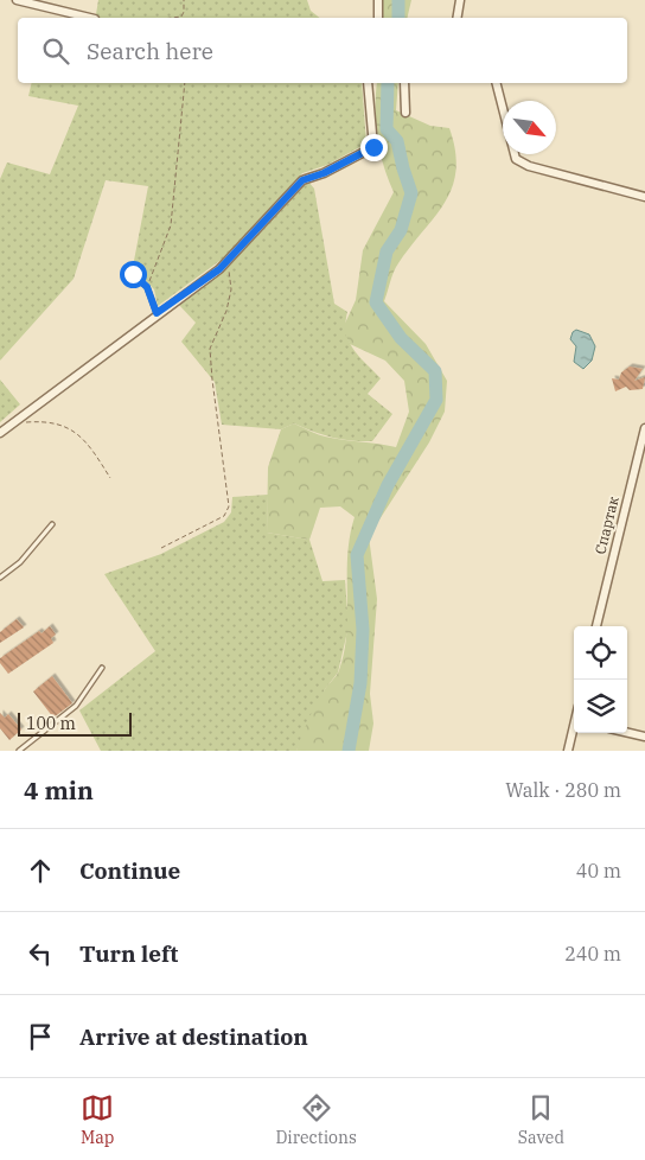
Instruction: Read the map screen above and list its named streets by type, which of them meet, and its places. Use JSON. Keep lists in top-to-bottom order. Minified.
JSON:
{"streets":{"street":["Спартак"]},"scale_bar":"100 m","north":"bottom right","page":{"search":"Search here","scale":"100 m","heading":["4 min","Walk · 280 m"],"list":[["Continue","40 m"],["Turn left","240 m"],"Arrive at destination"],"nav":["Map","Directions","Saved"]}}
